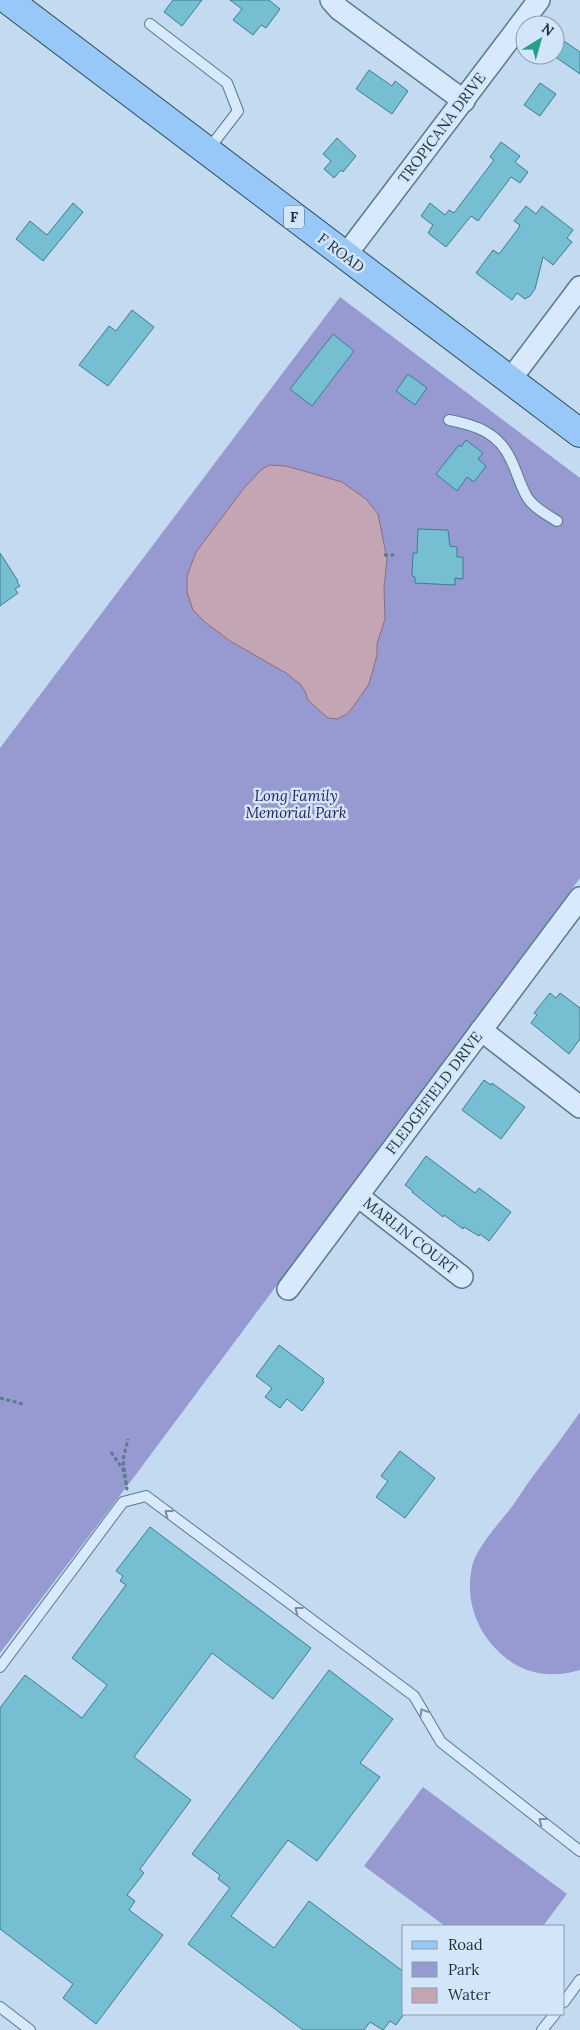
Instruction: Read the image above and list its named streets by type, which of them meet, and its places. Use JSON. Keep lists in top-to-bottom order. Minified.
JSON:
{"streets":{"main road":["F","F ROAD"],"street":["TROPICANA DRIVE","FLEDGEFIELD DRIVE","MARLIN COURT"]},"crossings":[["TROPICANA DRIVE","F ROAD"],["FLEDGEFIELD DRIVE","MARLIN COURT"]],"parks":["Long Family Memorial Park"],"legend":["Road","Park","Water"],"north":"top right"}
